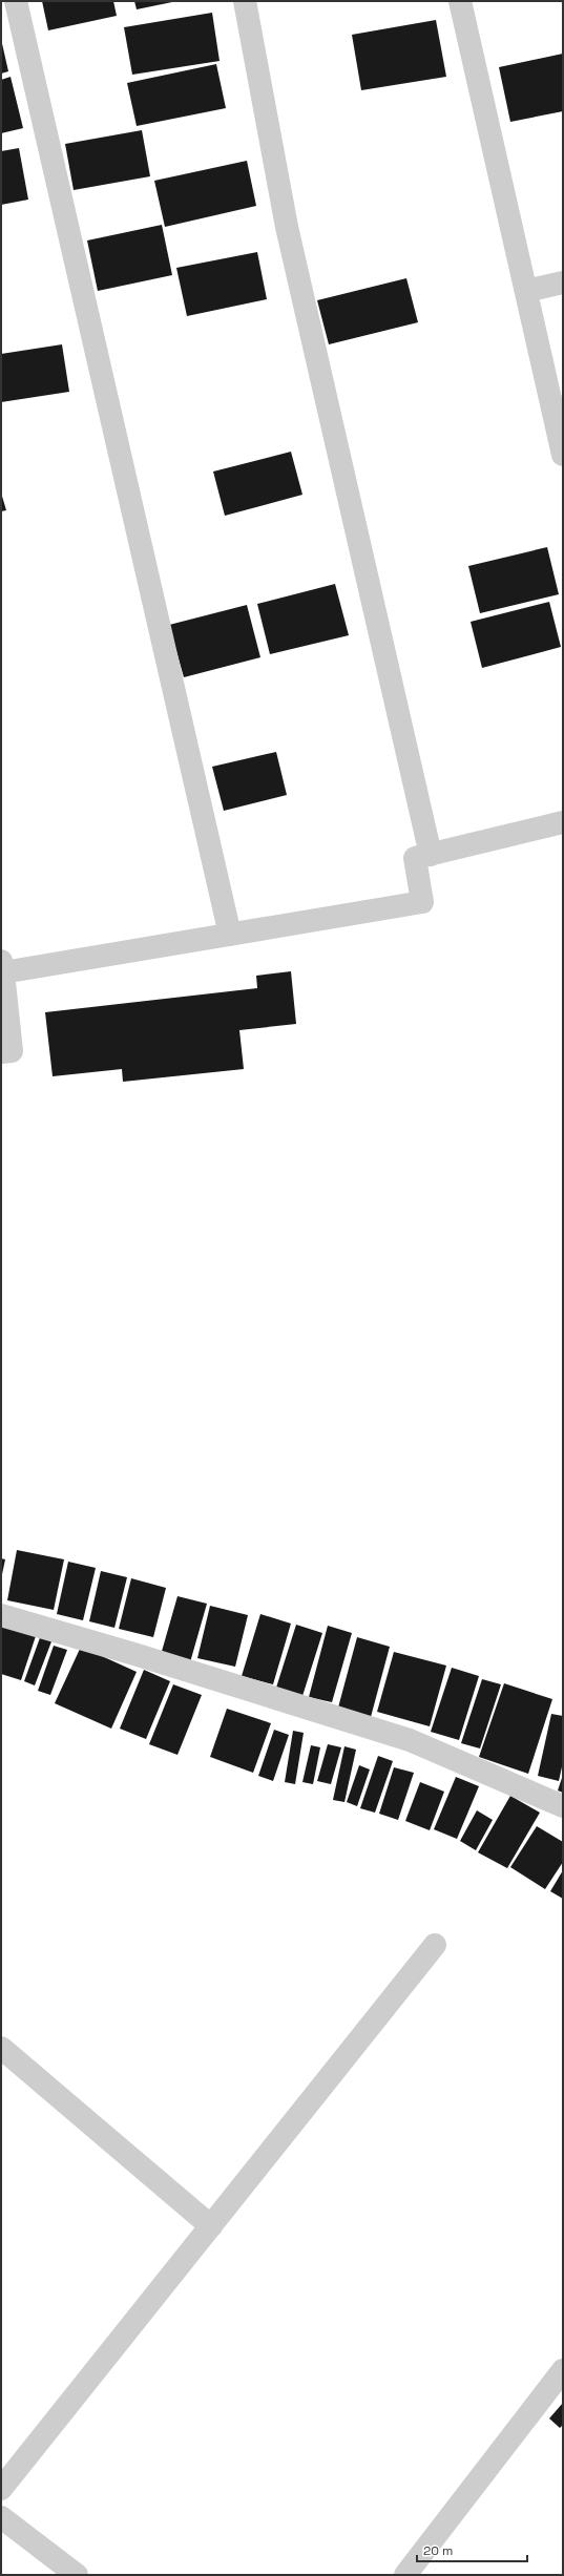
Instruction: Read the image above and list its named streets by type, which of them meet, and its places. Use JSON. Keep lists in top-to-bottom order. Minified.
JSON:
{"scale_bar":"20 m"}
